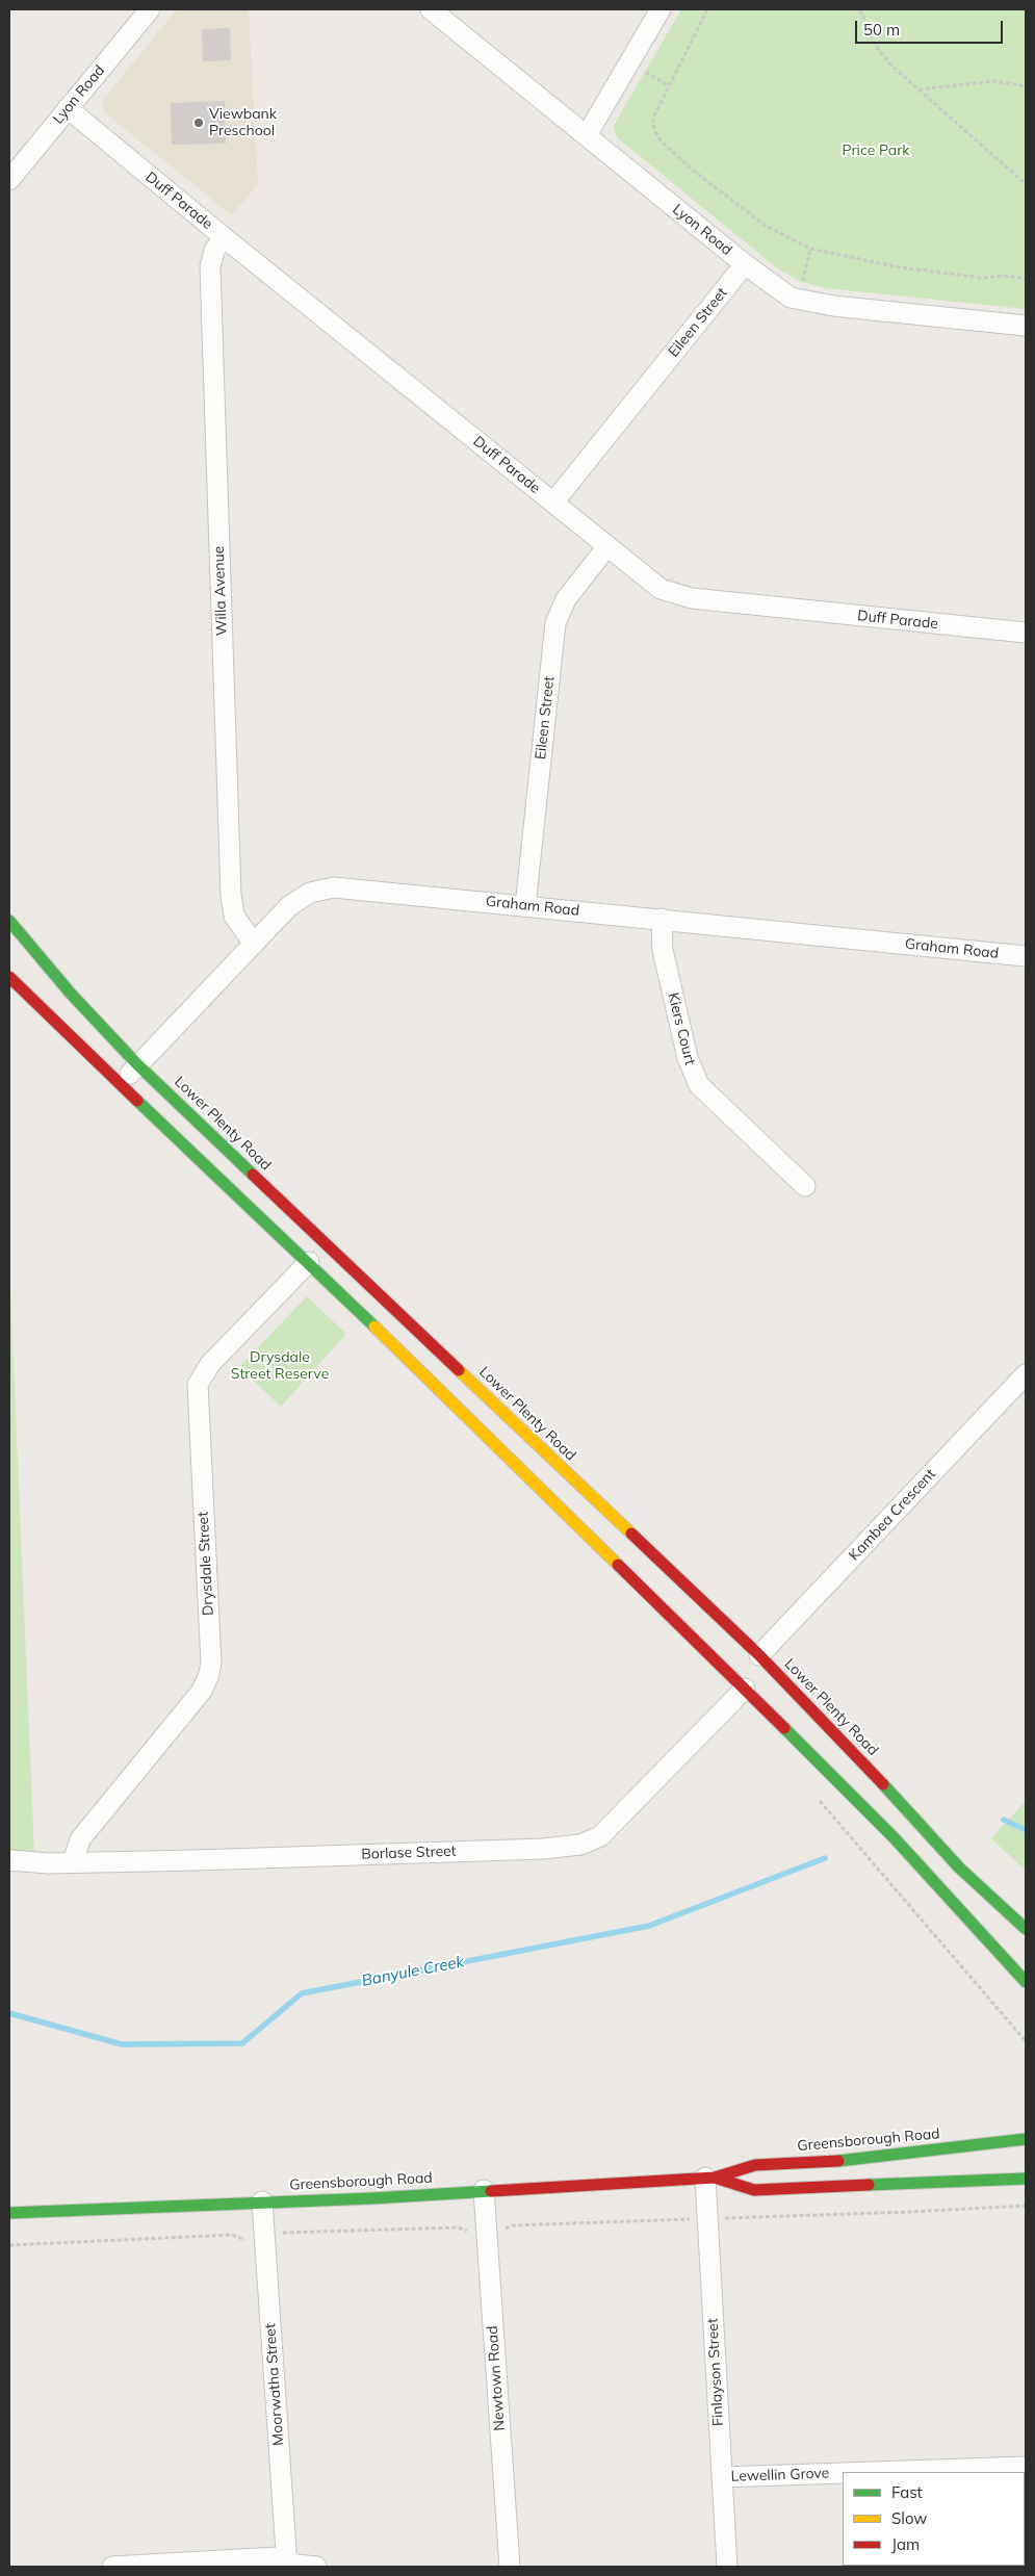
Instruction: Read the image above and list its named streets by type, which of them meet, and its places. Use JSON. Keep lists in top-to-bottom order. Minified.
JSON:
{"streets":{"main road":["Lower Plenty Road","Greensborough Road"],"street":["Lyon Road","Duff Parade","Eileen Street","Willa Avenue","Graham Road","Kiers Court","Kambea Crescent","Drysdale Street","Borlase Street","Finlayson Street","Newtown Road","Moorwatha Street","Lewellin Grove"]},"crossings":[["Lyon Road","Duff Parade"],["Lyon Road","Eileen Street"],["Duff Parade","Eileen Street"],["Duff Parade","Willa Avenue"],["Eileen Street","Graham Road"],["Willa Avenue","Graham Road"],["Graham Road","Kiers Court"],["Graham Road","Lower Plenty Road"],["Lower Plenty Road","Kambea Crescent"],["Drysdale Street","Borlase Street"],["Greensborough Road","Finlayson Street"],["Greensborough Road","Newtown Road"],["Greensborough Road","Moorwatha Street"],["Finlayson Street","Lewellin Grove"]],"water":["Banyule Creek"],"parks":["Price Park","Drysdale Street Reserve"],"places":["Viewbank Preschool"],"legend":["Fast","Slow","Jam"],"scale_bar":"50 m"}
